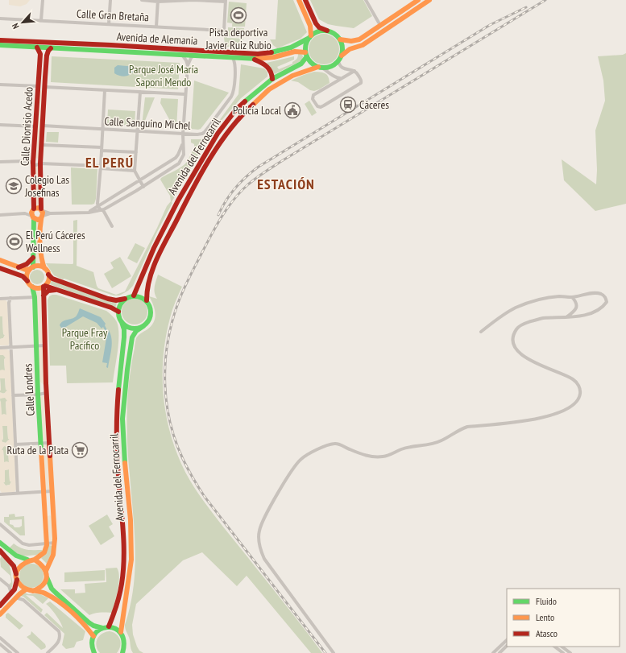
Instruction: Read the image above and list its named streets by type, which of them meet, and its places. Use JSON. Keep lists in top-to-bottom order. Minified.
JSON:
{"streets":{"main road":["Avenida de Alemania","Calle Dionisio Acedo","Avenida del Ferrocarril","Calle Londres"],"street":["Calle Gran Bretaña","Calle Sanguino Michel"]},"crossings":[["Avenida de Alemania","Calle Sanguino Michel"],["Avenida de Alemania","Calle Dionisio Acedo"],["Avenida de Alemania","Avenida del Ferrocarril"],["Calle Sanguino Michel","Calle Dionisio Acedo"],["Calle Dionisio Acedo","Calle Londres"]],"districts":["EL PERÚ","ESTACIÓN"],"parks":["Parque José María Saponi Mendo","Parque Fray Pacífico"],"places":{"sports":["Pista deportiva Javier Ruiz Rubio","El Perú Cáceres Wellness"],"station":["Cáceres"],"public building":["Policía Local"],"school or university":["Colegio Las Josefinas"],"supermarket":["Ruta de la Plata"]},"legend":["Fluido","Lento","Atasco"],"north":"bottom left"}
